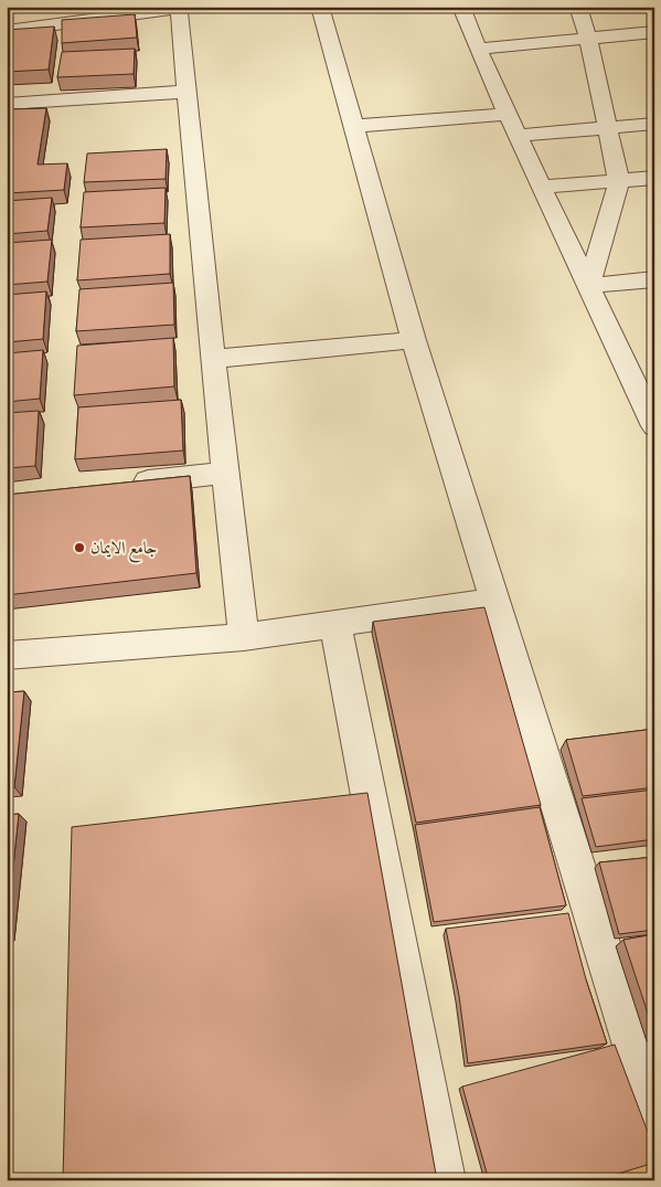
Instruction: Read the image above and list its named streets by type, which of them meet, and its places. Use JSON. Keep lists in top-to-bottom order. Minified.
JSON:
{"places":["جامع الايمان"]}
